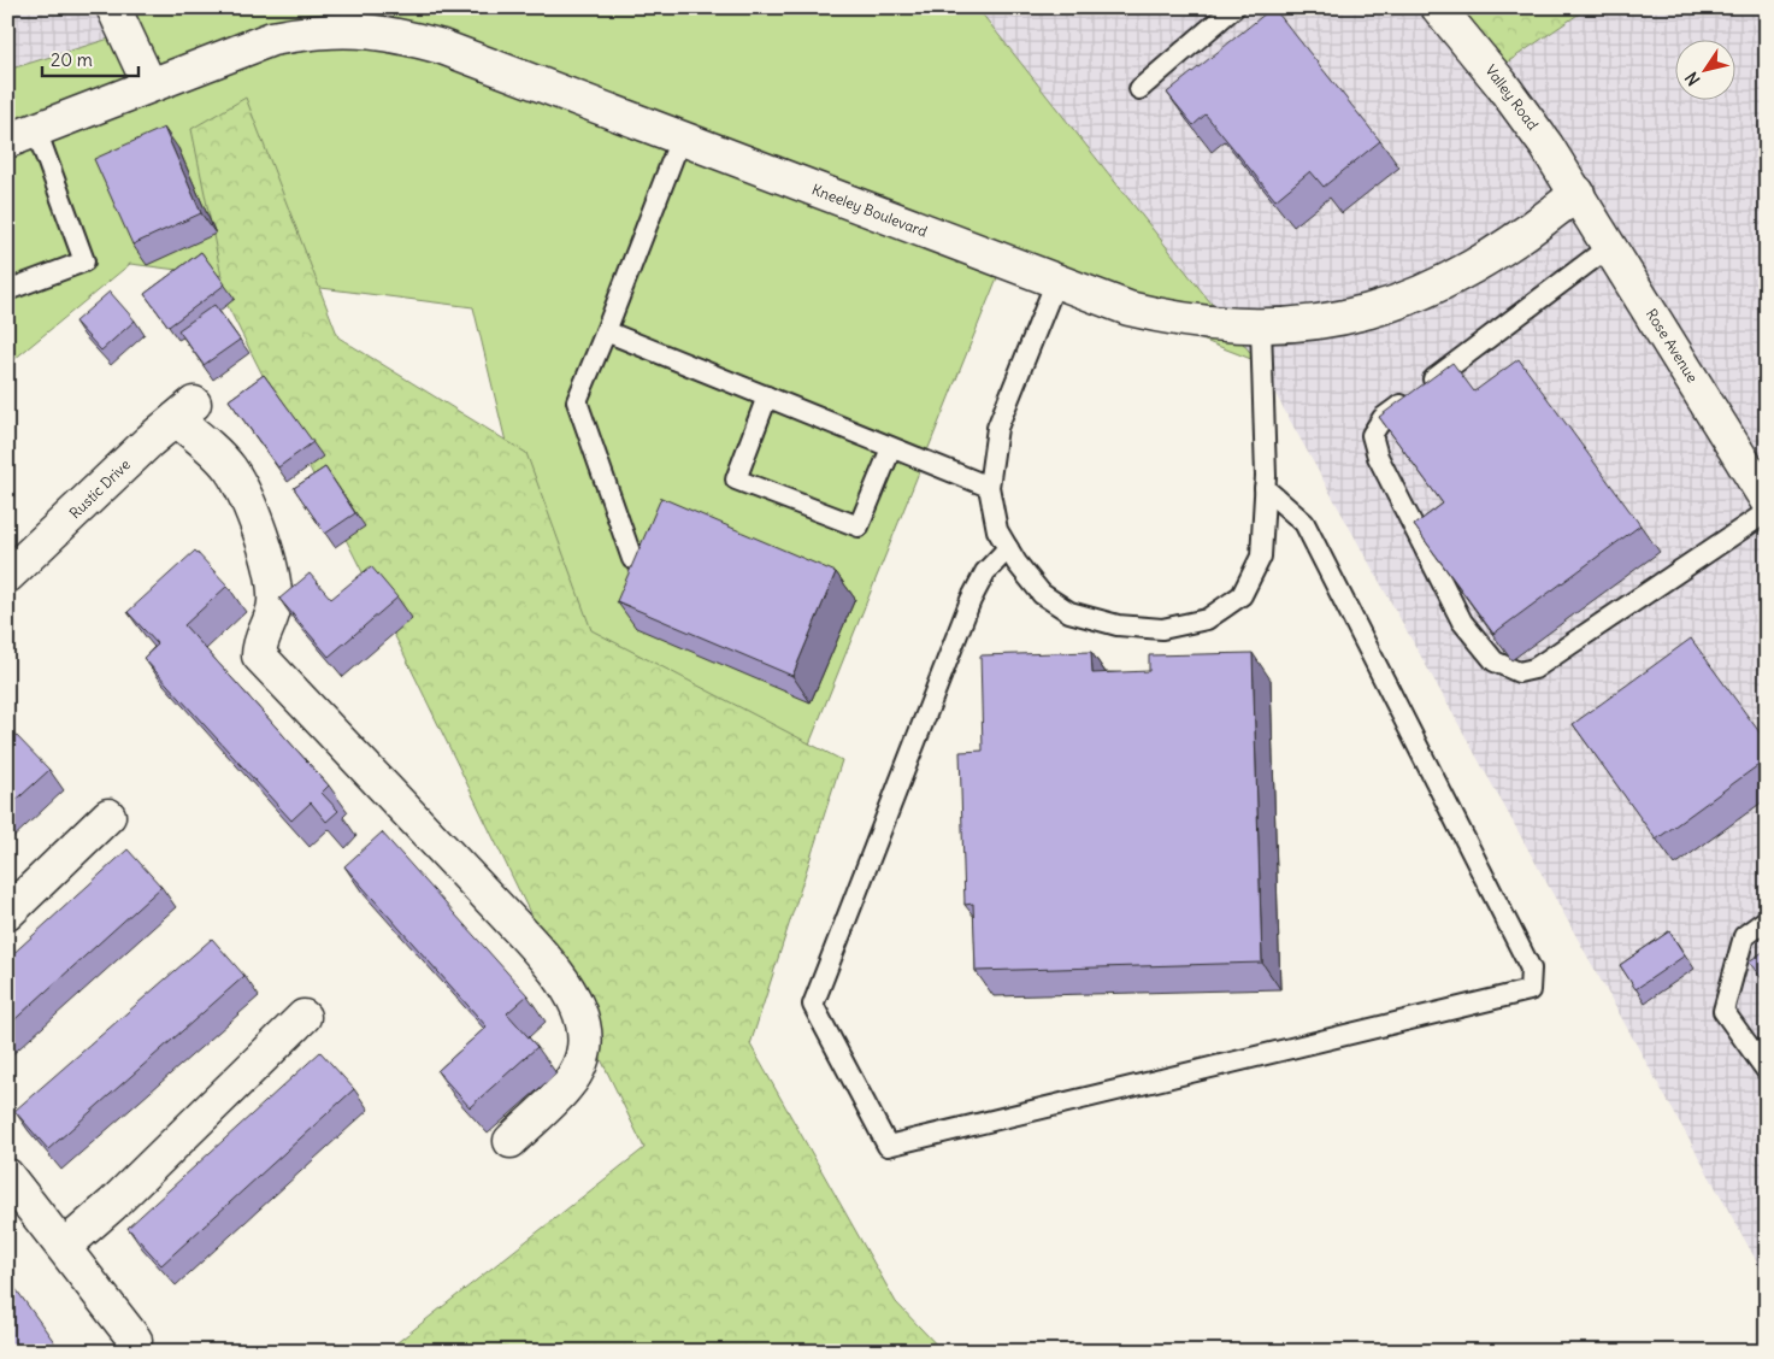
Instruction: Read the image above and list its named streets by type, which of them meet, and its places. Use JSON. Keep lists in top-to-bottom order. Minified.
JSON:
{"streets":{"street":["Valley Road","Kneeley Boulevard","Rose Avenue","Rustic Drive"]},"crossings":[["Valley Road","Kneeley Boulevard"],["Valley Road","Rose Avenue"],["Kneeley Boulevard","Rose Avenue"]],"scale_bar":"20 m","north":"bottom left"}
